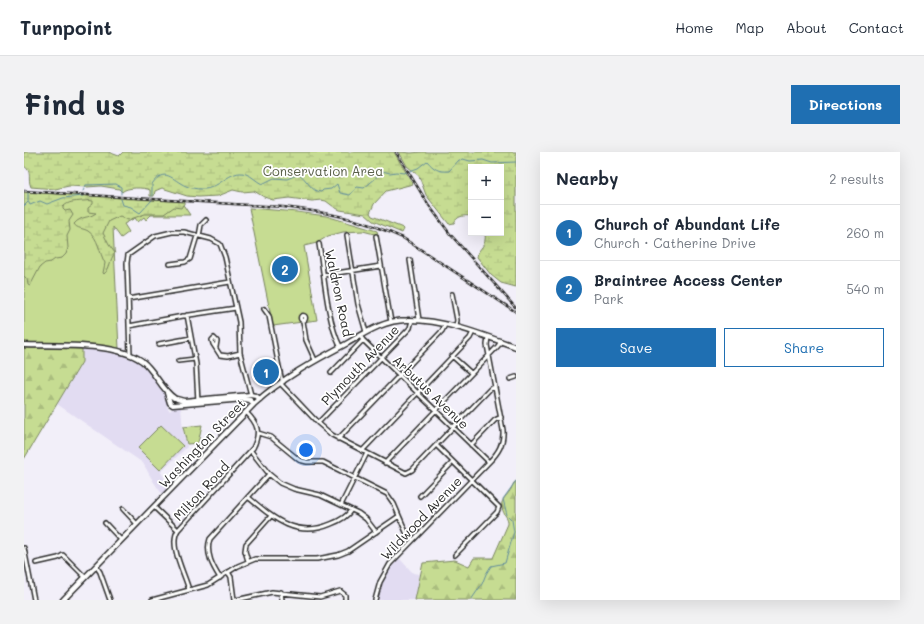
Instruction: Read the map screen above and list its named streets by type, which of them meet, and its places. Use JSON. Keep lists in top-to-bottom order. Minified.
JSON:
{"streets":{"main road":["Washington Street"],"street":["Waldron Road","Plymouth Avenue","Arbutus Avenue","Milton Road","Wildwood Avenue"]},"crossings":[["Waldron Road","Washington Street"],["Plymouth Avenue","Arbutus Avenue"],["Plymouth Avenue","Washington Street"],["Arbutus Avenue","Washington Street"],["Arbutus Avenue","Wildwood Avenue"]],"parks":["Conservation Area"],"page":{"header":"Turnpoint","nav":["Home","Map","About","Contact"],"buttons":["Directions",["Save","Share"]],"title":"Find us","heading":["Nearby","2 results"],"map_buttons":["+","−"],"list":[{"mark":"1","name":"Church of Abundant Life","note":"Church · Catherine Drive","value":"260 m"},{"mark":"2","name":"Braintree Access Center","note":"Park","value":"540 m"}],"pins":["2","1"]}}
